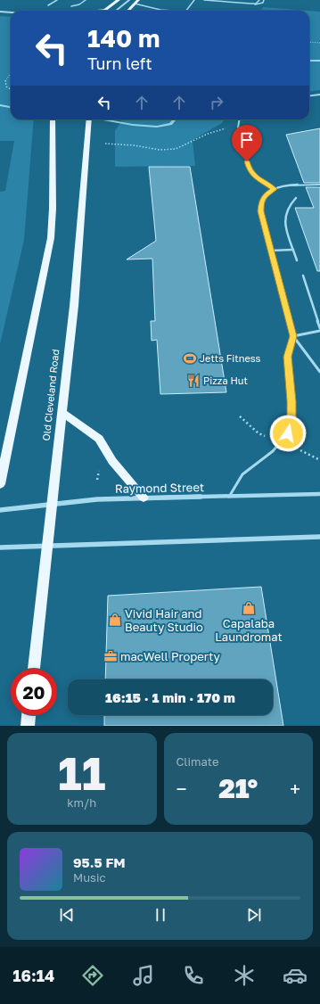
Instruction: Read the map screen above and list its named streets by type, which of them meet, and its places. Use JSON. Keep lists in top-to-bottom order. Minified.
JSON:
{"streets":{"main road":["Old Cleveland Road"],"street":["Raymond Street"]},"crossings":[["Old Cleveland Road","Raymond Street"]],"places":{"sports":["Jetts Fitness"],"restaurant":["Pizza Hut"],"shop":["Capalaba Laundromat","Vivid Hair and Beauty Studio"],"office":["macWell Property"]},"page":{"turn":["140 m","Turn left"],"limit":"20","trip":"16:15 · 1 min · 170 m","tile":[["11","km/h"],"Climate"],"heat":["−","21°","+"],"song":["95.5 FM","Music"],"tabs":"16:14"}}
